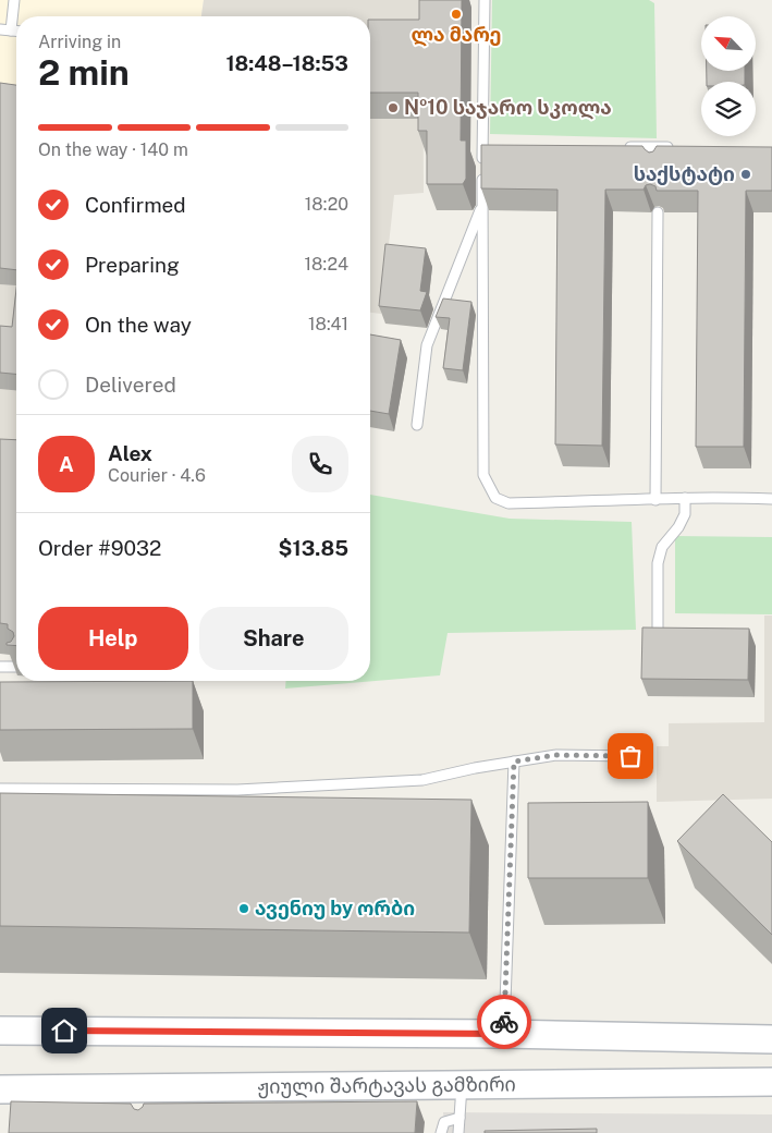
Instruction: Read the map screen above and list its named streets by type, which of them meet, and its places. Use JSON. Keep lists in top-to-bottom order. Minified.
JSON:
{"streets":{"main road":["ჟიული შარტავას გამზირი"]},"places":["ლა მარე","№10 საჯარო სკოლა","საქსტატი","ავენიუ by ორბი"],"north":"top left","page":{"heading":["2 min","Arriving in","18:48–18:53"],"panel":["Alex","Courier · 4.6","Order #9032","$13.85"],"bar":"On the way · 140 m","list":[["Confirmed","18:20"],["Preparing","18:24"],["On the way","18:41"],"Delivered"],"round":"A","buttons":["Help","Share"]}}
